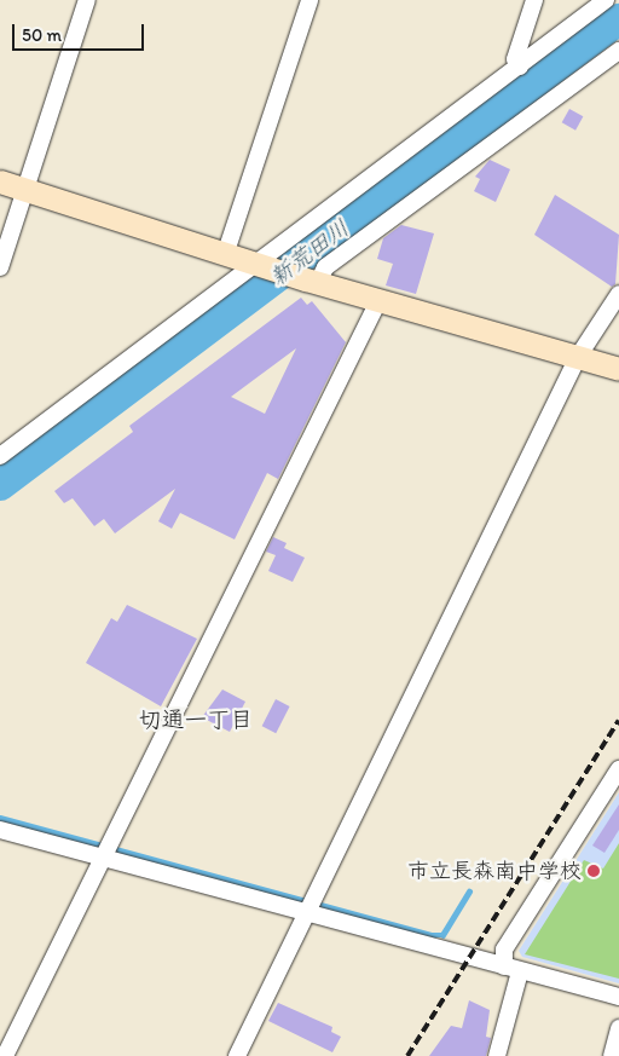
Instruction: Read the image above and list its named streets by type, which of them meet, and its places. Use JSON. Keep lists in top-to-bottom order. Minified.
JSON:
{"districts":["切通一丁目"],"water":["新荒田川"],"places":["市立長森南中学校"],"scale_bar":"50 m"}
